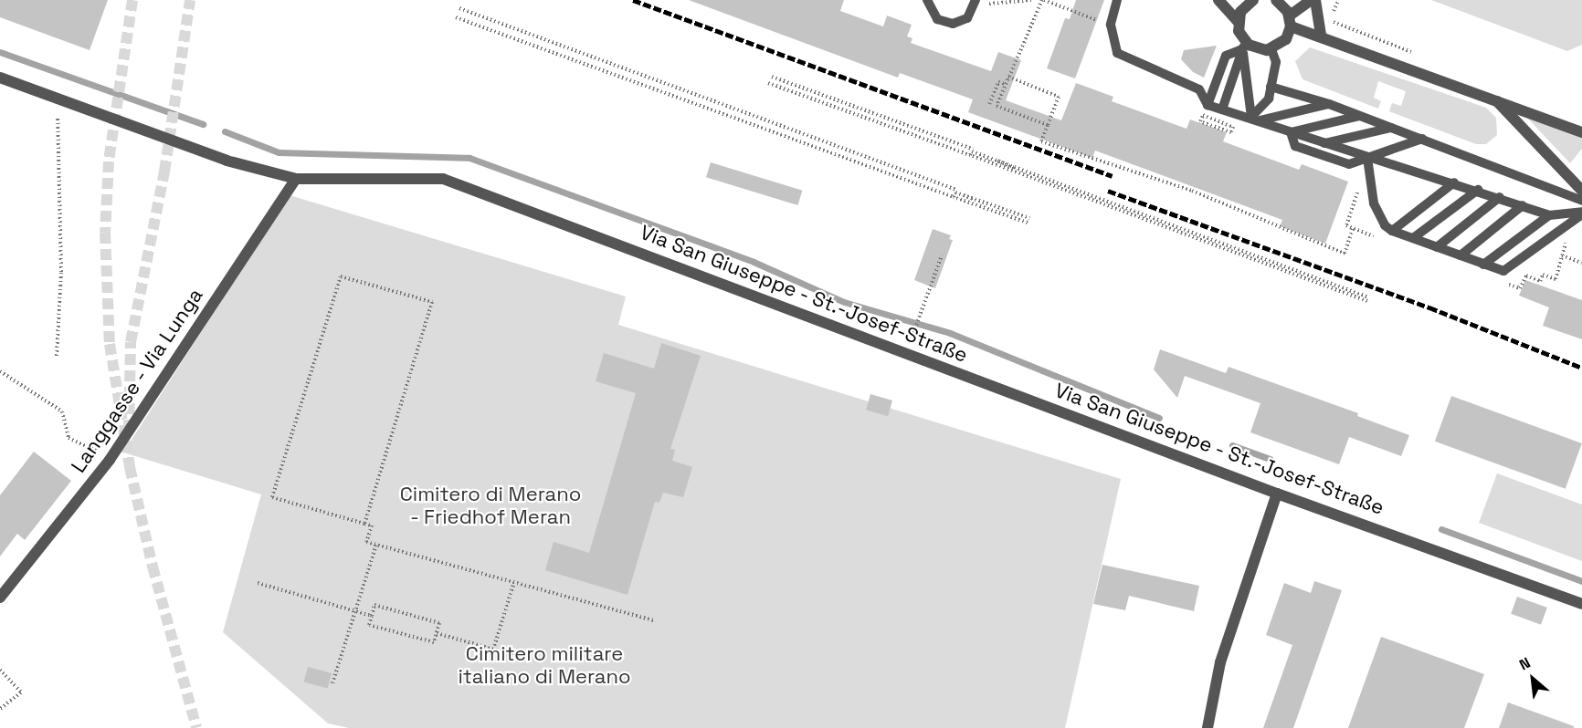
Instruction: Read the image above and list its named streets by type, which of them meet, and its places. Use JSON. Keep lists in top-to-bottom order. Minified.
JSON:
{"streets":{"street":["Via San Giuseppe - St.-Josef-Straße","Langgasse - Via Lunga"]},"crossings":[["Via San Giuseppe - St.-Josef-Straße","Langgasse - Via Lunga"]],"parks":["Cimitero di Merano - Friedhof Meran","Cimitero militare italiano di Merano"],"north":"top left"}
